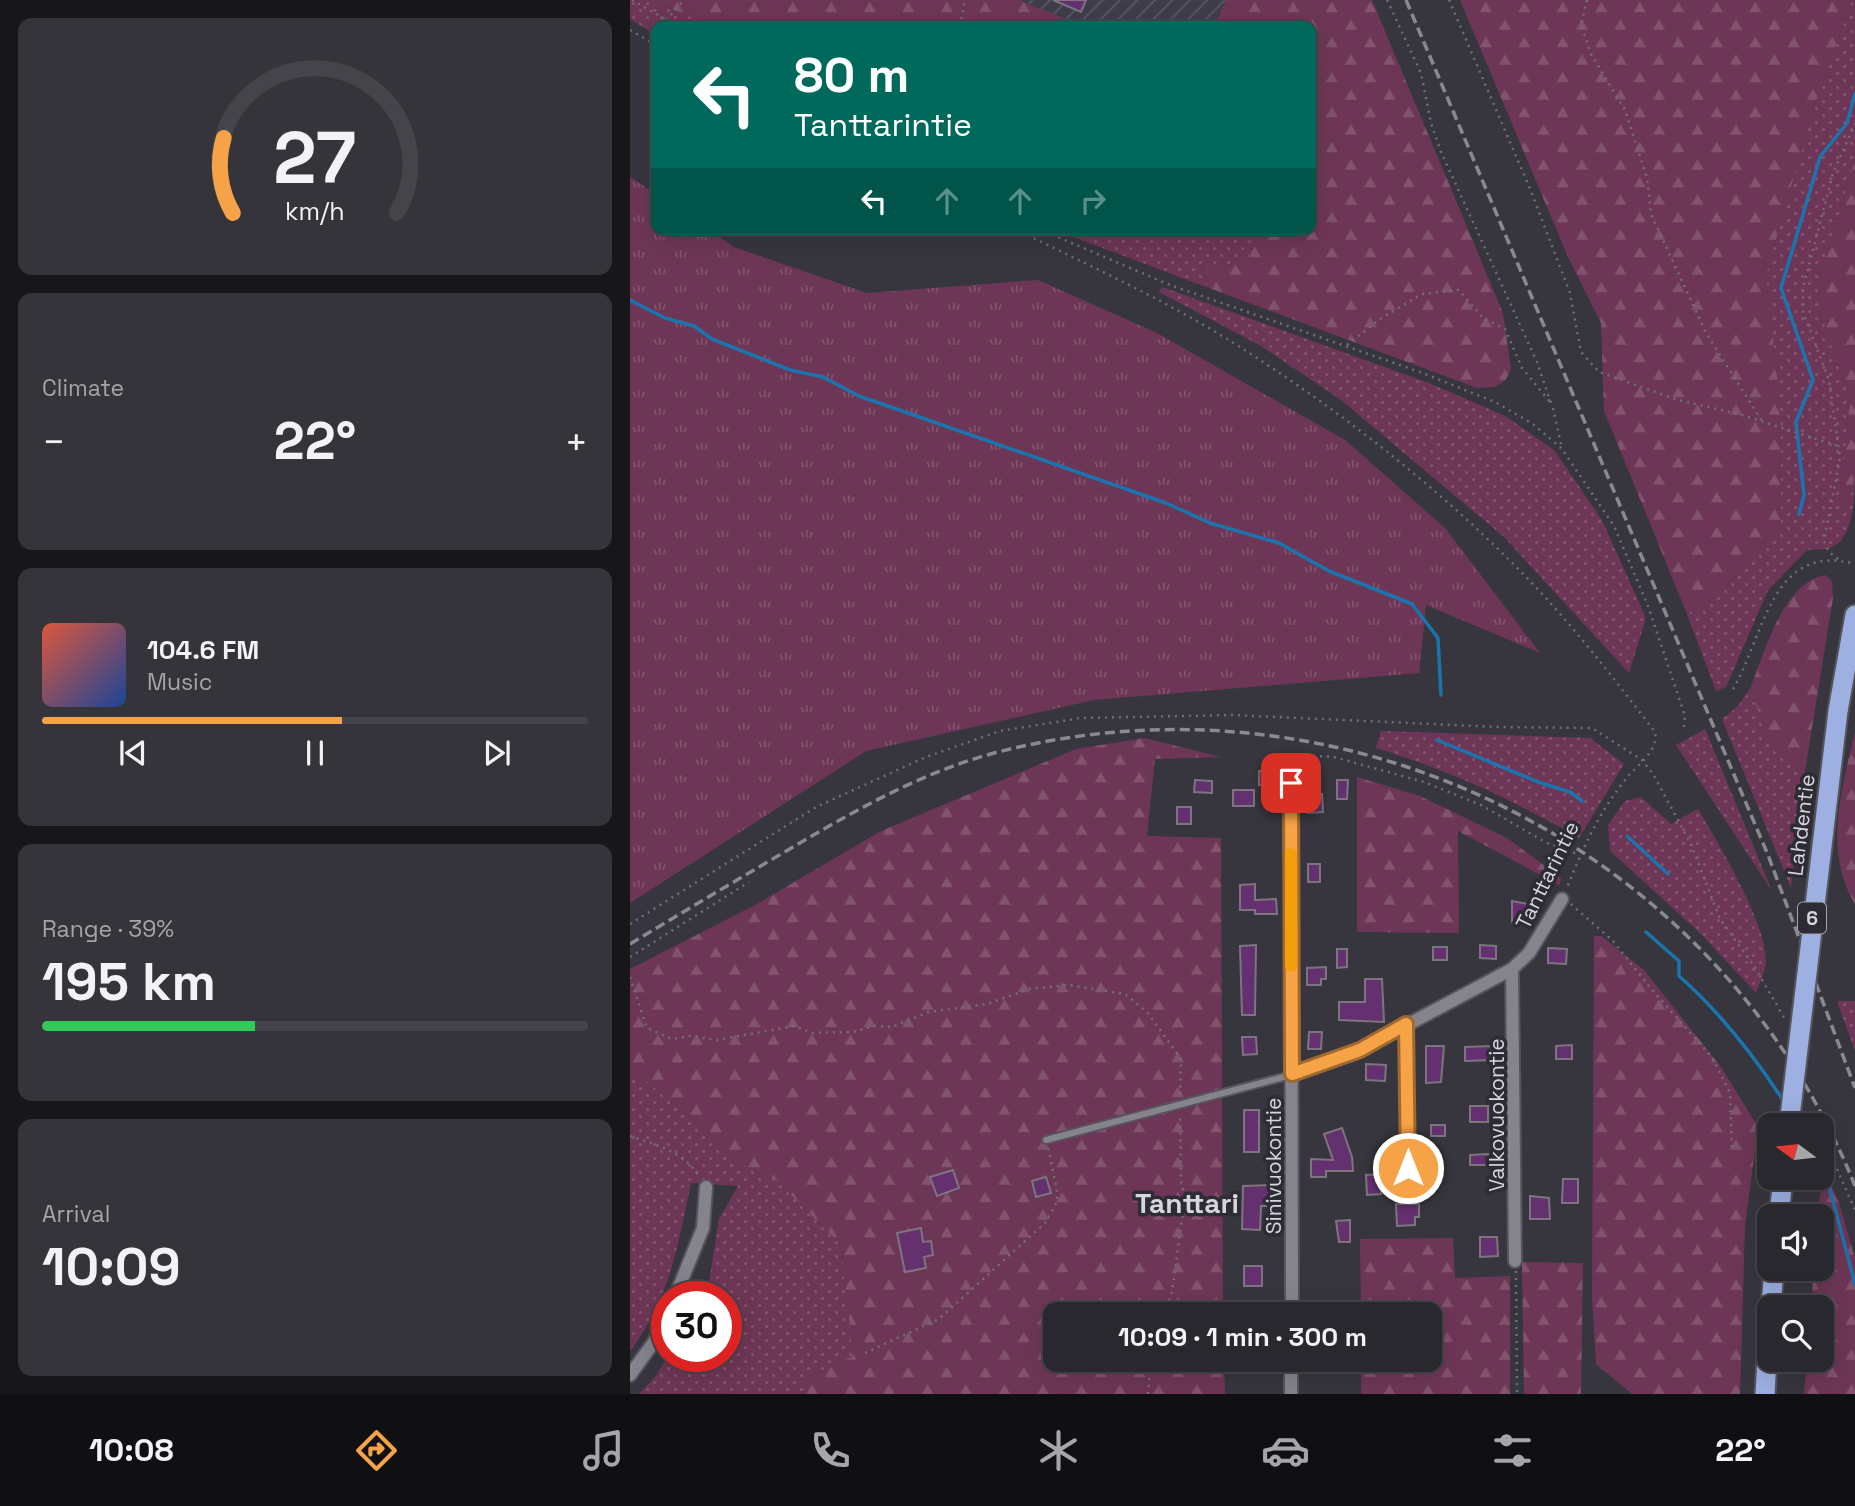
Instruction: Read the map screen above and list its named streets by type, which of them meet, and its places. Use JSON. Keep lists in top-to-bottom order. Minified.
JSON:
{"streets":{"highway":["Lahdentie","6"],"street":["Tanttarintie","Valkovuokontie","Sinivuokontie"]},"crossings":[["Tanttarintie","Valkovuokontie"],["Tanttarintie","Sinivuokontie"]],"districts":["Tanttari"],"north":"left","page":{"turn":["80 m","Tanttarintie"],"tile":["Climate",["Range · 39%","195 km"],["Arrival","10:09"]],"heat":["−","22°","+"],"song":["104.6 FM","Music"],"limit":"30","trip":"10:09 · 1 min · 300 m","tabs":["10:08","22°"],"gauge":["27","km/h"]}}
